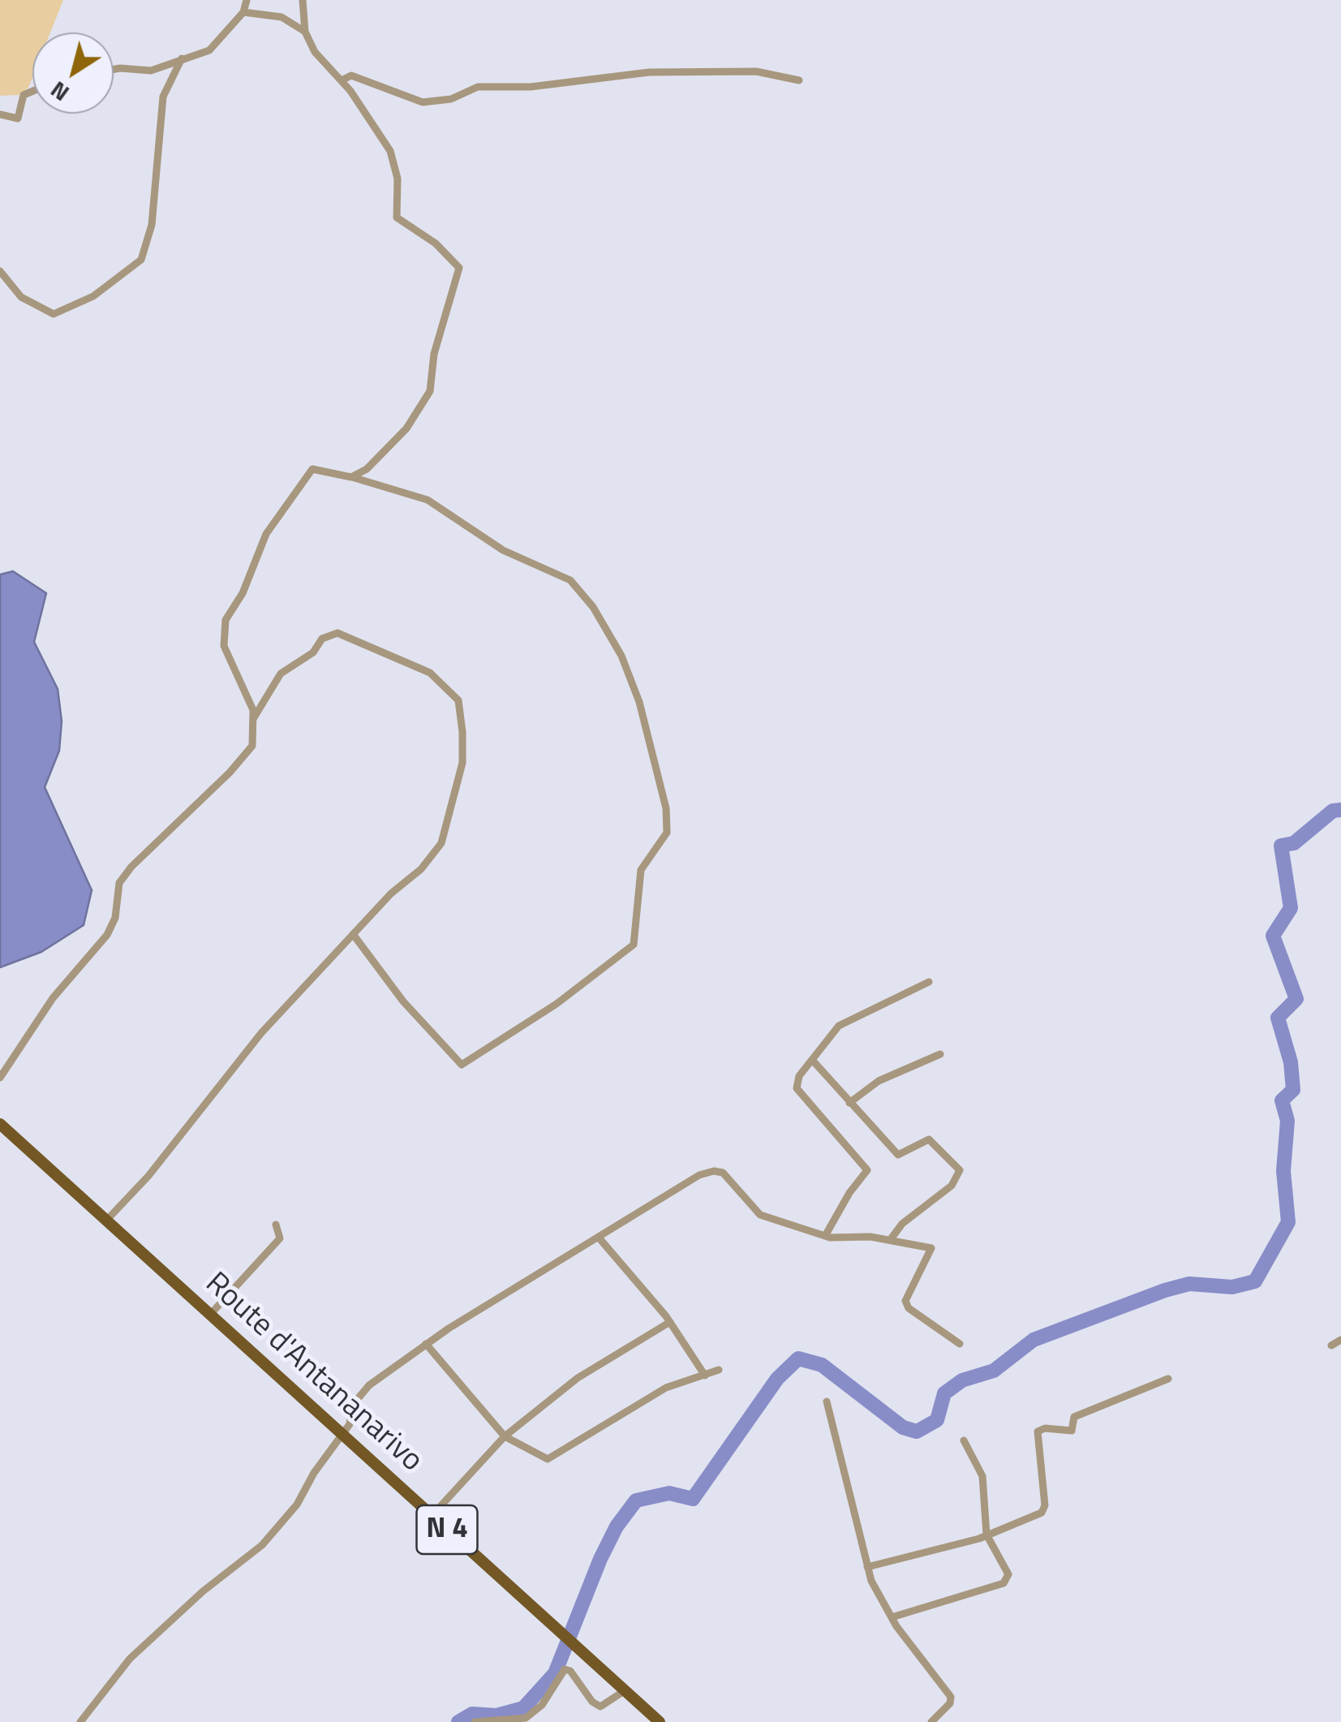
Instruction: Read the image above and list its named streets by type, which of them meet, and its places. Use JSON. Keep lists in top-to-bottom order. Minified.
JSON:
{"streets":{"main road":["Route d'Antananarivo","N 4"]},"crossings":[["Route d'Antananarivo","N 4"]],"north":"bottom left"}
